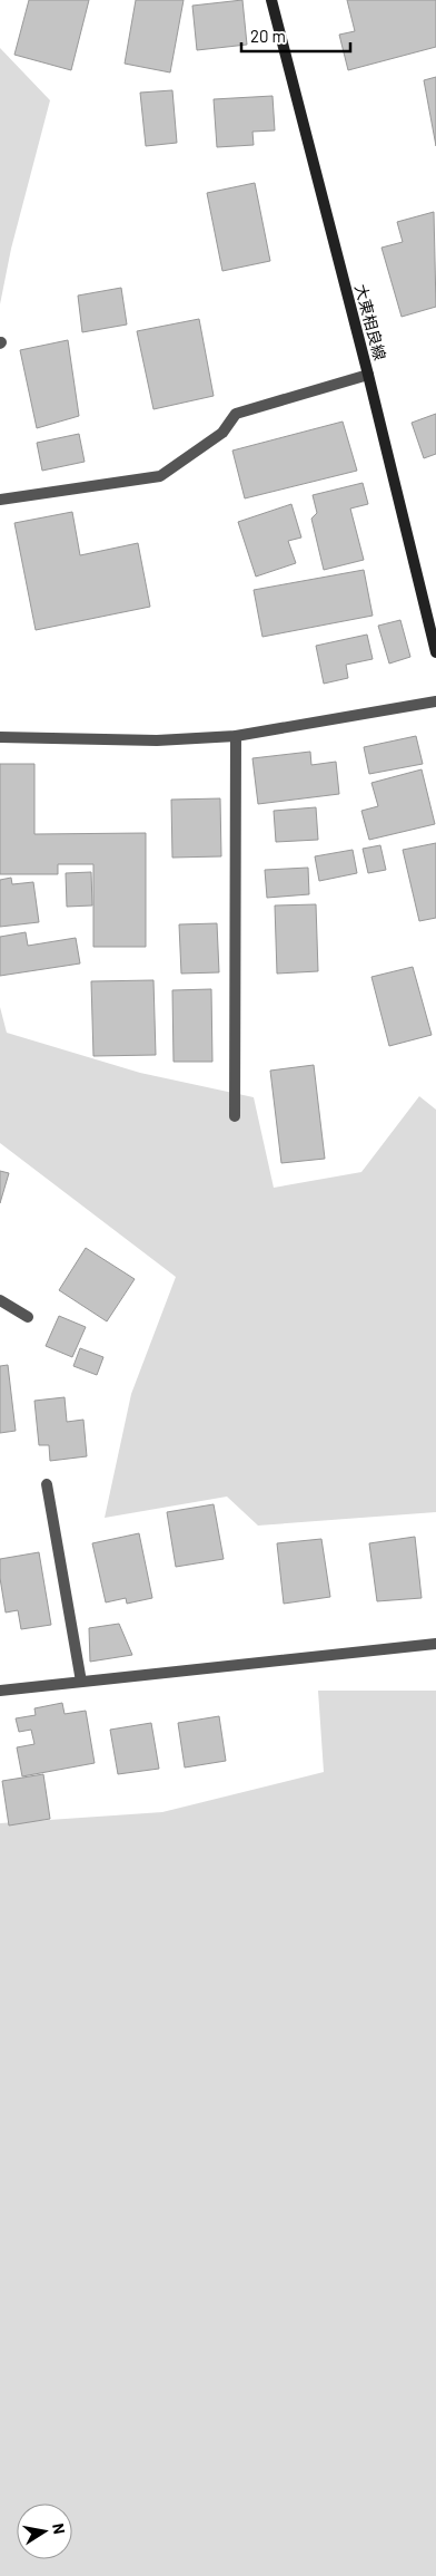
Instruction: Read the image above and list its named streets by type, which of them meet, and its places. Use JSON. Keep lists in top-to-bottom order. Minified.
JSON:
{"streets":{"main road":["大東相良線"]},"scale_bar":"20 m","north":"right"}
